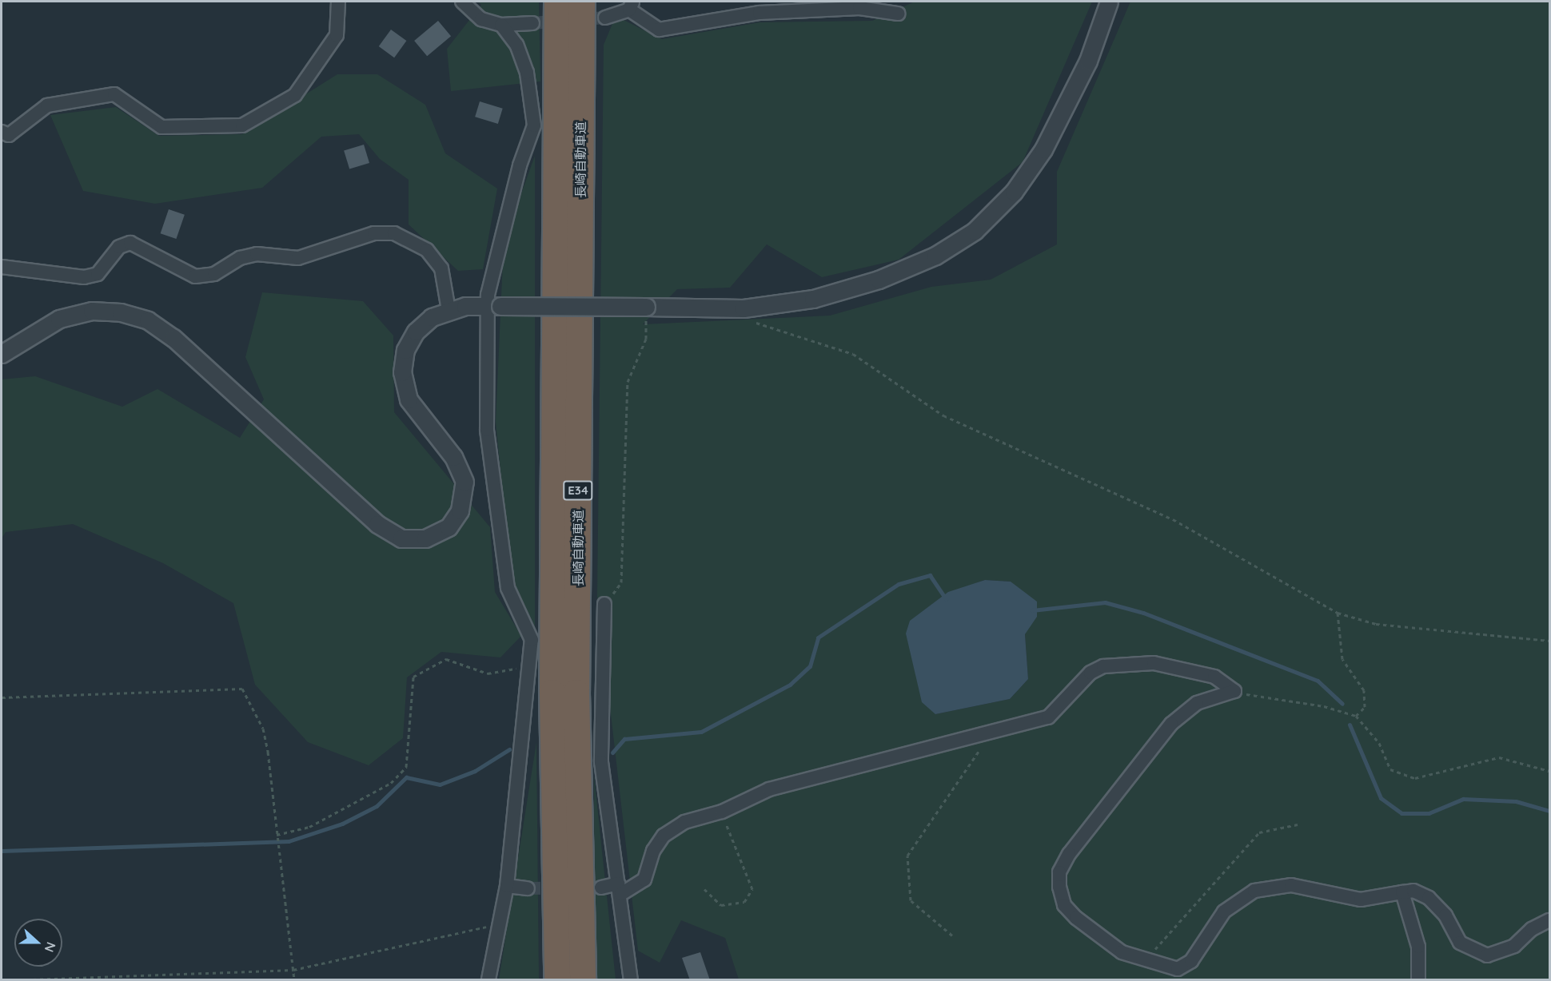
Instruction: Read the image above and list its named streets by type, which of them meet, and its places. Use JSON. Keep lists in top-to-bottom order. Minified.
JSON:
{"streets":{"highway":["長崎自動車道","E34"]},"north":"right"}
